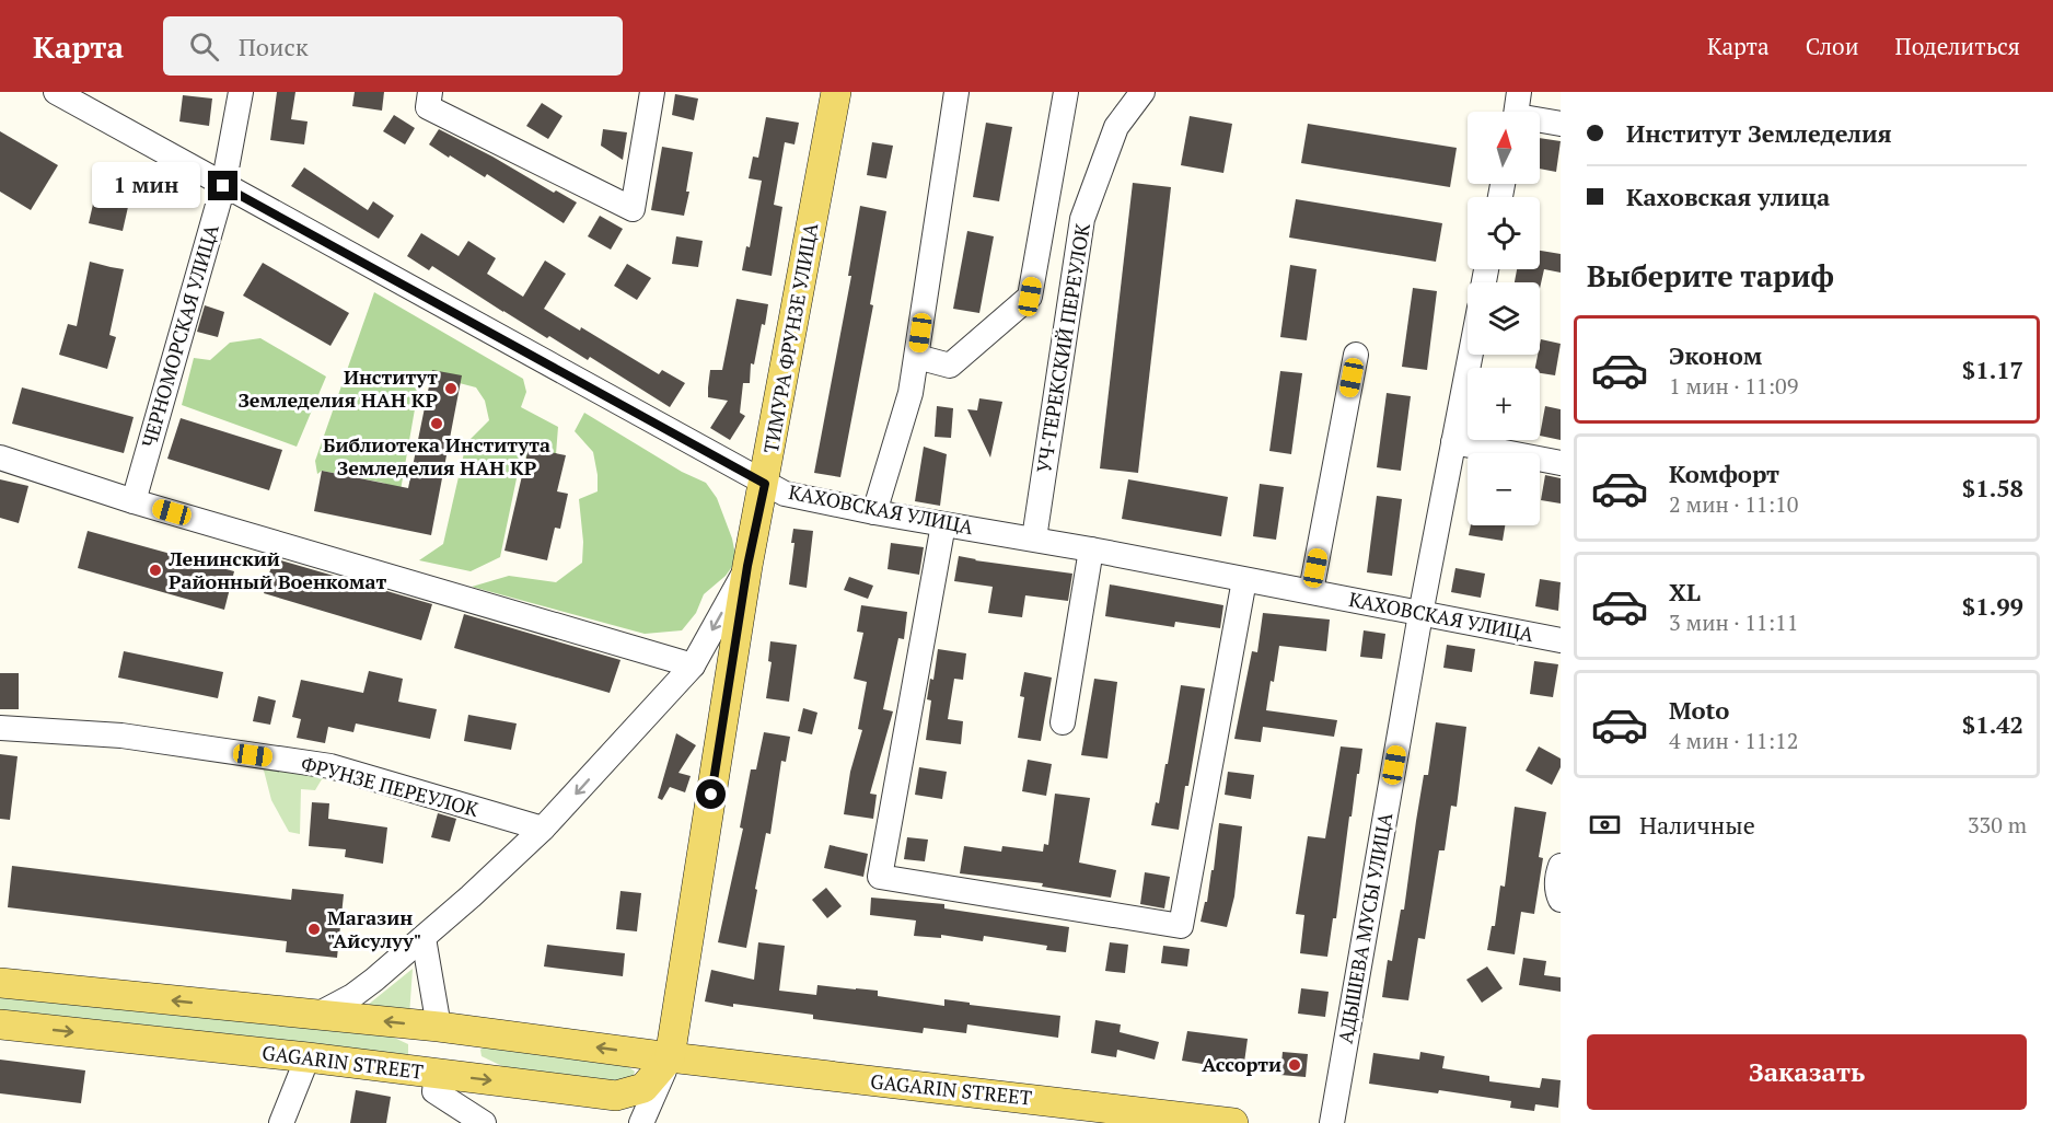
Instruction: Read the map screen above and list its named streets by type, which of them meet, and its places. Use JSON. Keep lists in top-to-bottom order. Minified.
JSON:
{"streets":{"main road":["ТИМУРА ФРУНЗЕ УЛИЦА","GAGARIN STREET"],"street":["ЧЕРНОМОРСКАЯ УЛИЦА","УЧ-ТЕРЕКСКИЙ ПЕРЕУЛОК","КАХОВСКАЯ УЛИЦА","ФРУНЗЕ ПЕРЕУЛОК","АДЫШЕВА МУСЫ УЛИЦА"]},"crossings":[["ЧЕРНОМОРСКАЯ УЛИЦА","КАХОВСКАЯ УЛИЦА"],["ТИМУРА ФРУНЗЕ УЛИЦА","КАХОВСКАЯ УЛИЦА"],["ТИМУРА ФРУНЗЕ УЛИЦА","GAGARIN STREET"],["УЧ-ТЕРЕКСКИЙ ПЕРЕУЛОК","КАХОВСКАЯ УЛИЦА"],["КАХОВСКАЯ УЛИЦА","АДЫШЕВА МУСЫ УЛИЦА"]],"places":["Институт Земледелия НАН КР","Библиотека Института Земледелия НАН КР","Ленинский Районный Военкомат","Магазин \"Айсулуу\"","Ассорти"],"north":"top","page":{"header":"Карта","search":"Поиск","nav":["Карта","Слои","Поделиться"],"banner":["Институт Земледелия","Каховская улица"],"map_buttons":["+","−"],"bubble":"1 мин","heading":"Выберите тариф","list":[{"name":"Эконом","note":"1 мин · 11:09","value":"$1.17"},{"name":"Комфорт","note":"2 мин · 11:10","value":"$1.58"},{"name":"XL","note":"3 мин · 11:11","value":"$1.99"},{"name":"Moto","note":"4 мин · 11:12","value":"$1.42"}],"pay":["Наличные","330 m"],"buttons":"Заказать"}}
